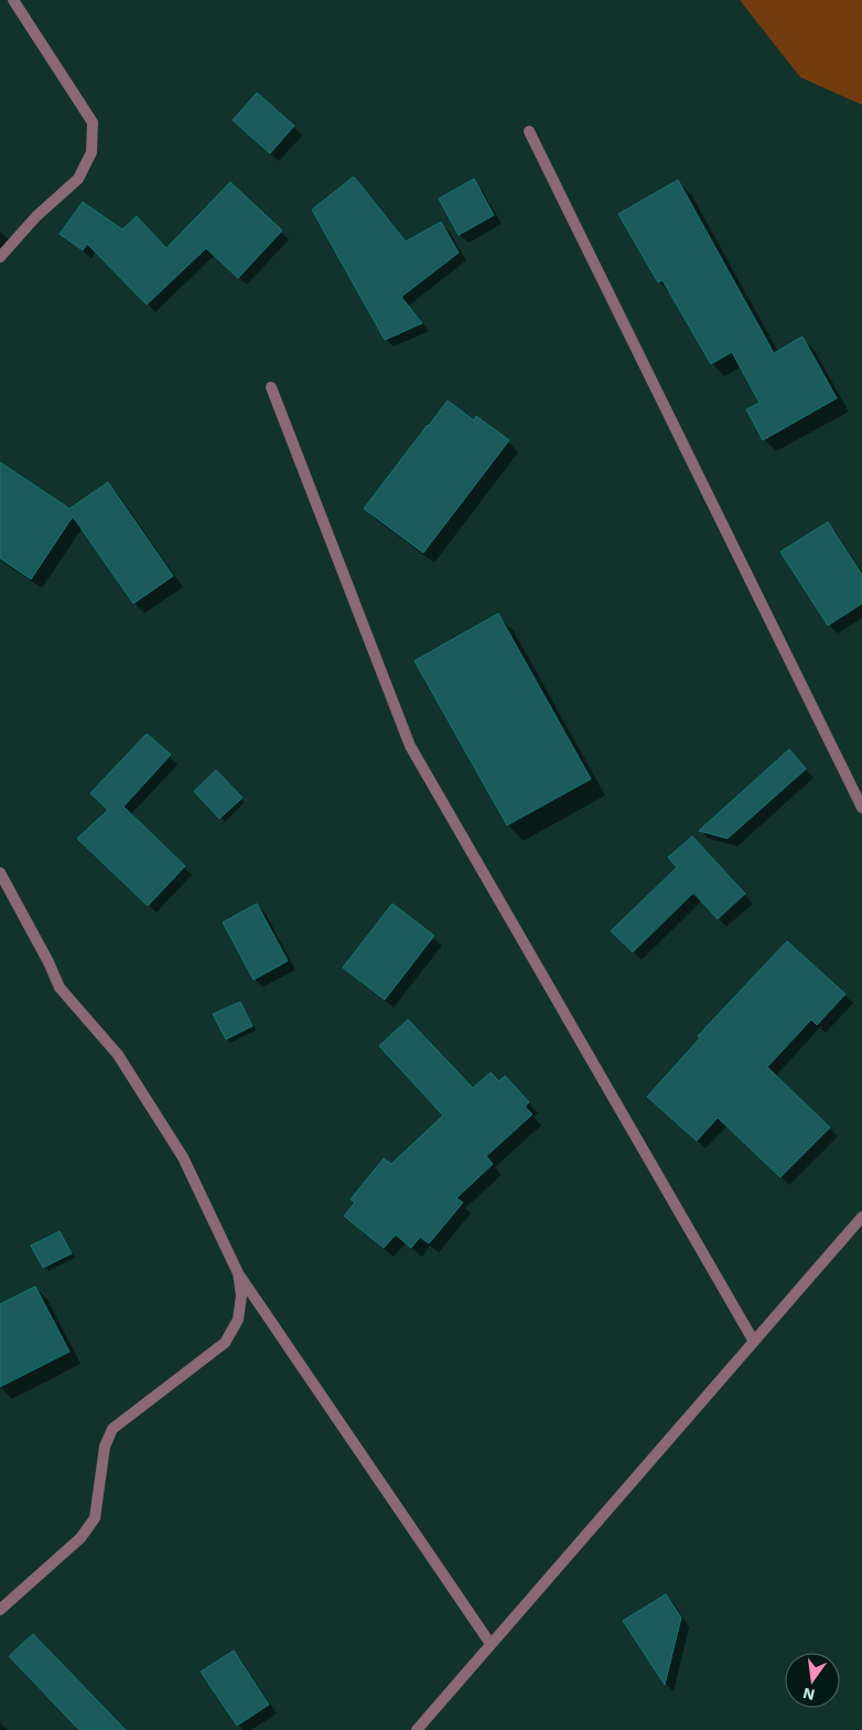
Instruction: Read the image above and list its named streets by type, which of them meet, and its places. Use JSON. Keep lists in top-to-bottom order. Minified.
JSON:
{"north":"bottom"}
